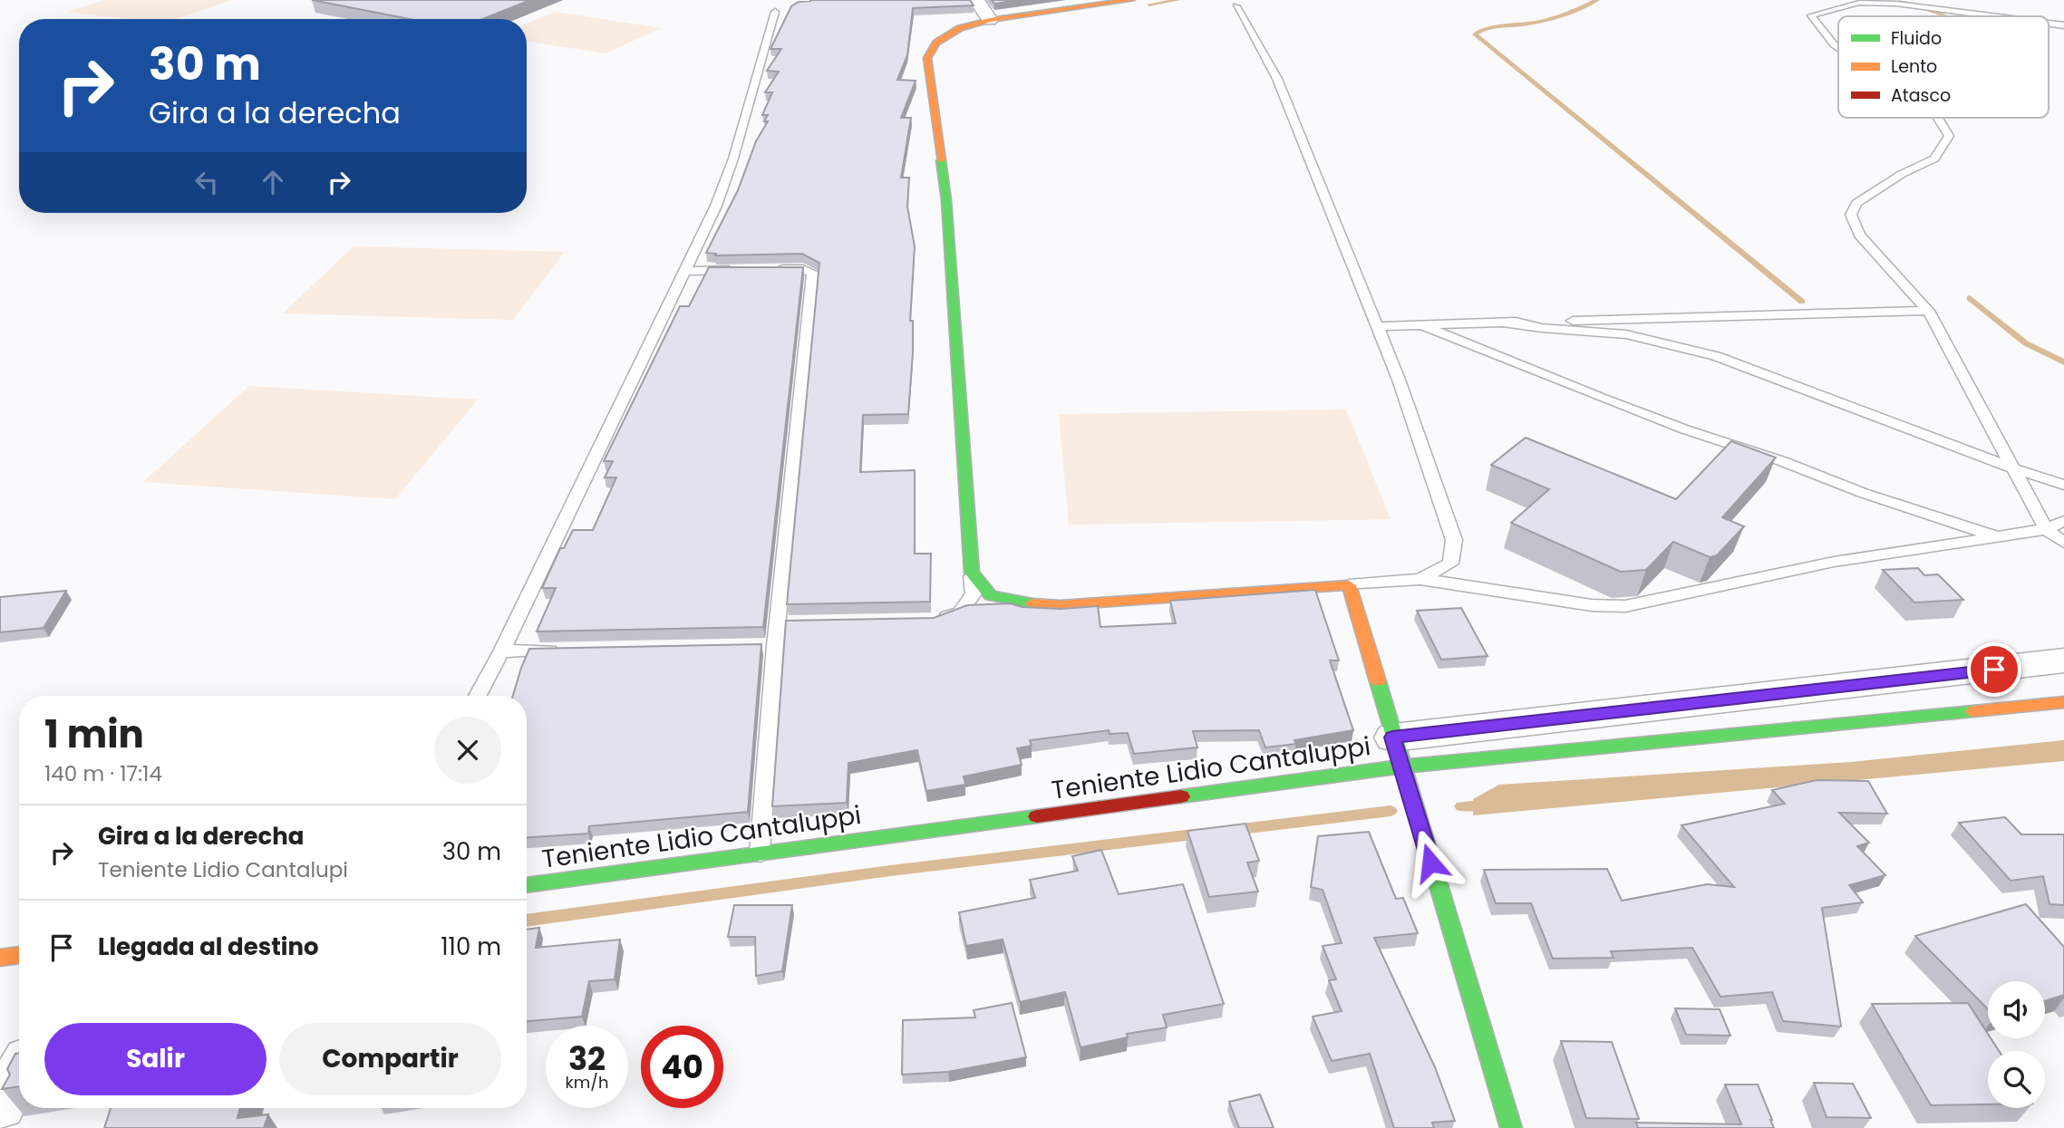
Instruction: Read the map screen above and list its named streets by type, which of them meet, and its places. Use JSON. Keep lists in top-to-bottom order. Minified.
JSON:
{"streets":{"street":["Teniente Lidio Cantaluppi"]},"legend":["Fluido","Lento","Atasco"],"page":{"turn":["30 m","Gira a la derecha"],"heading":["1 min","140 m · 17:14"],"list":[{"name":"Gira a la derecha","note":"Teniente Lidio Cantalupi","value":"30 m"},{"name":"Llegada al destino","value":"110 m"}],"buttons":["Salir","Compartir"],"speed":"32 km/h","limit":"40"}}
